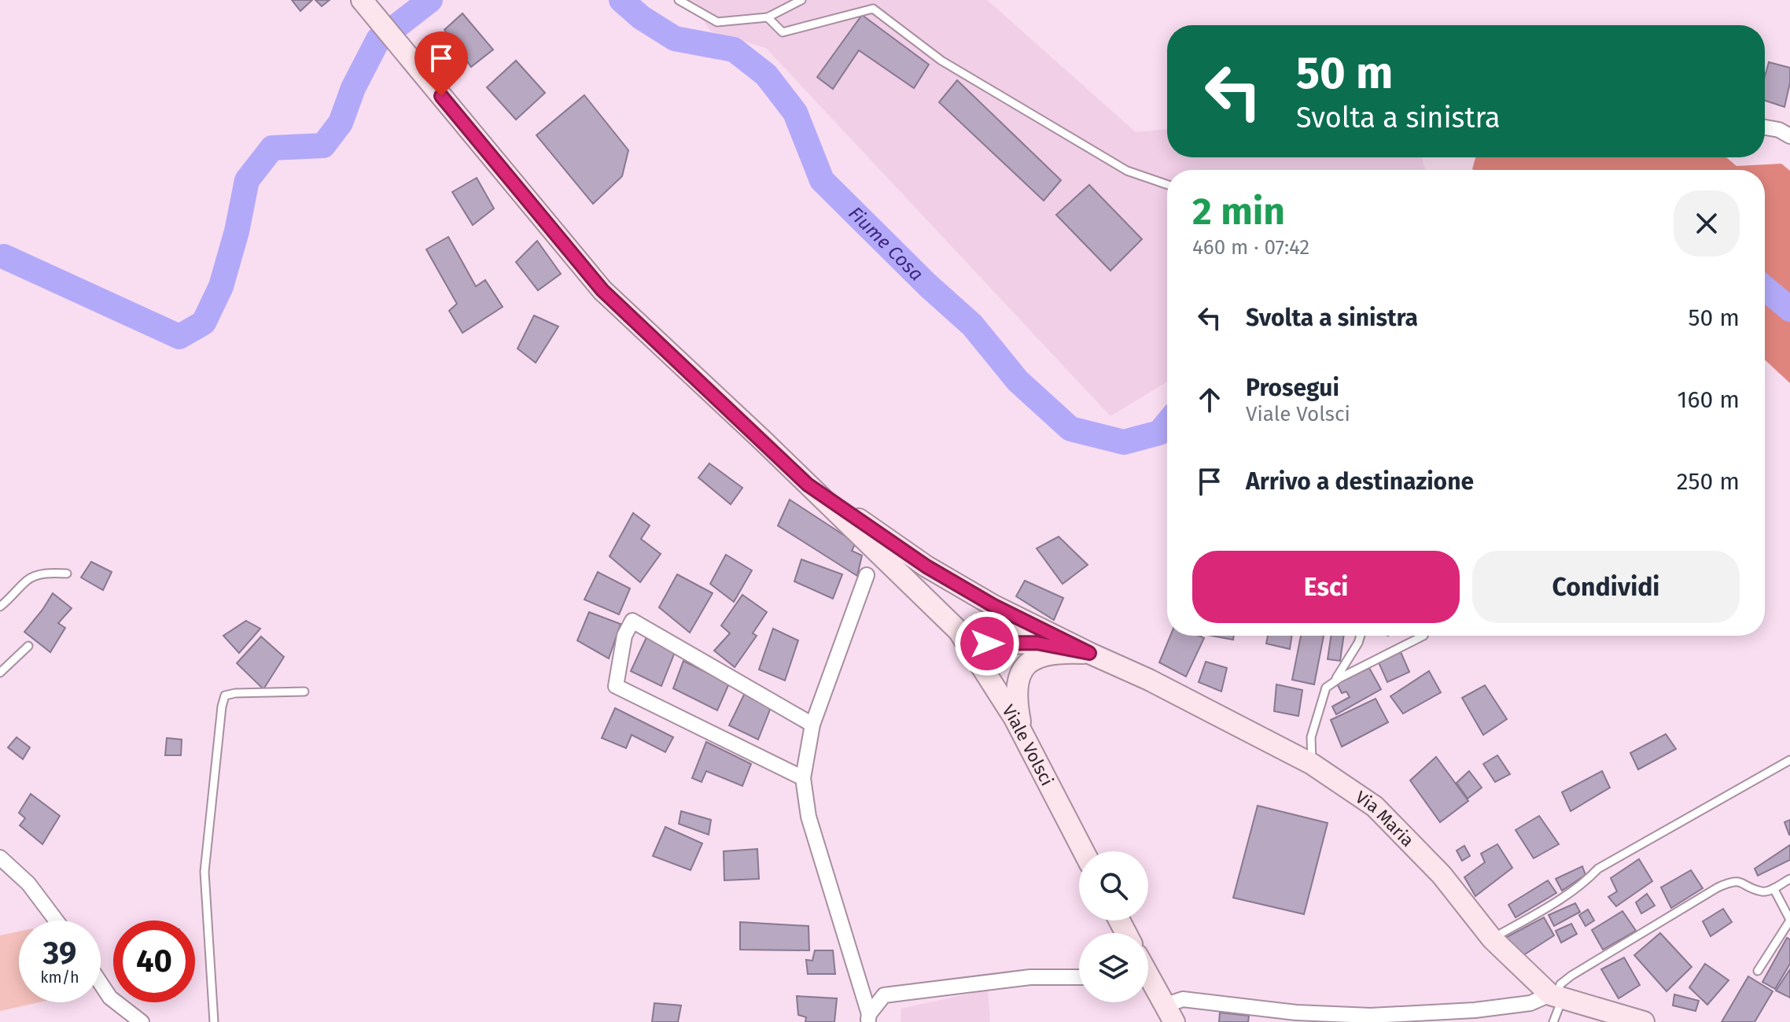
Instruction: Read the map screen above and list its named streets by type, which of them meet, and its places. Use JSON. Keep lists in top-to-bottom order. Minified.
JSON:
{"streets":{"street":["Viale Volsci","Via Maria"]},"water":["Fiume Cosa"],"page":{"turn":["50 m","Svolta a sinistra"],"heading":["2 min","460 m · 07:42"],"list":[{"name":"Svolta a sinistra","value":"50 m"},{"name":"Prosegui","note":"Viale Volsci","value":"160 m"},{"name":"Arrivo a destinazione","value":"250 m"}],"buttons":["Esci","Condividi"],"speed":"39 km/h","limit":"40"}}
